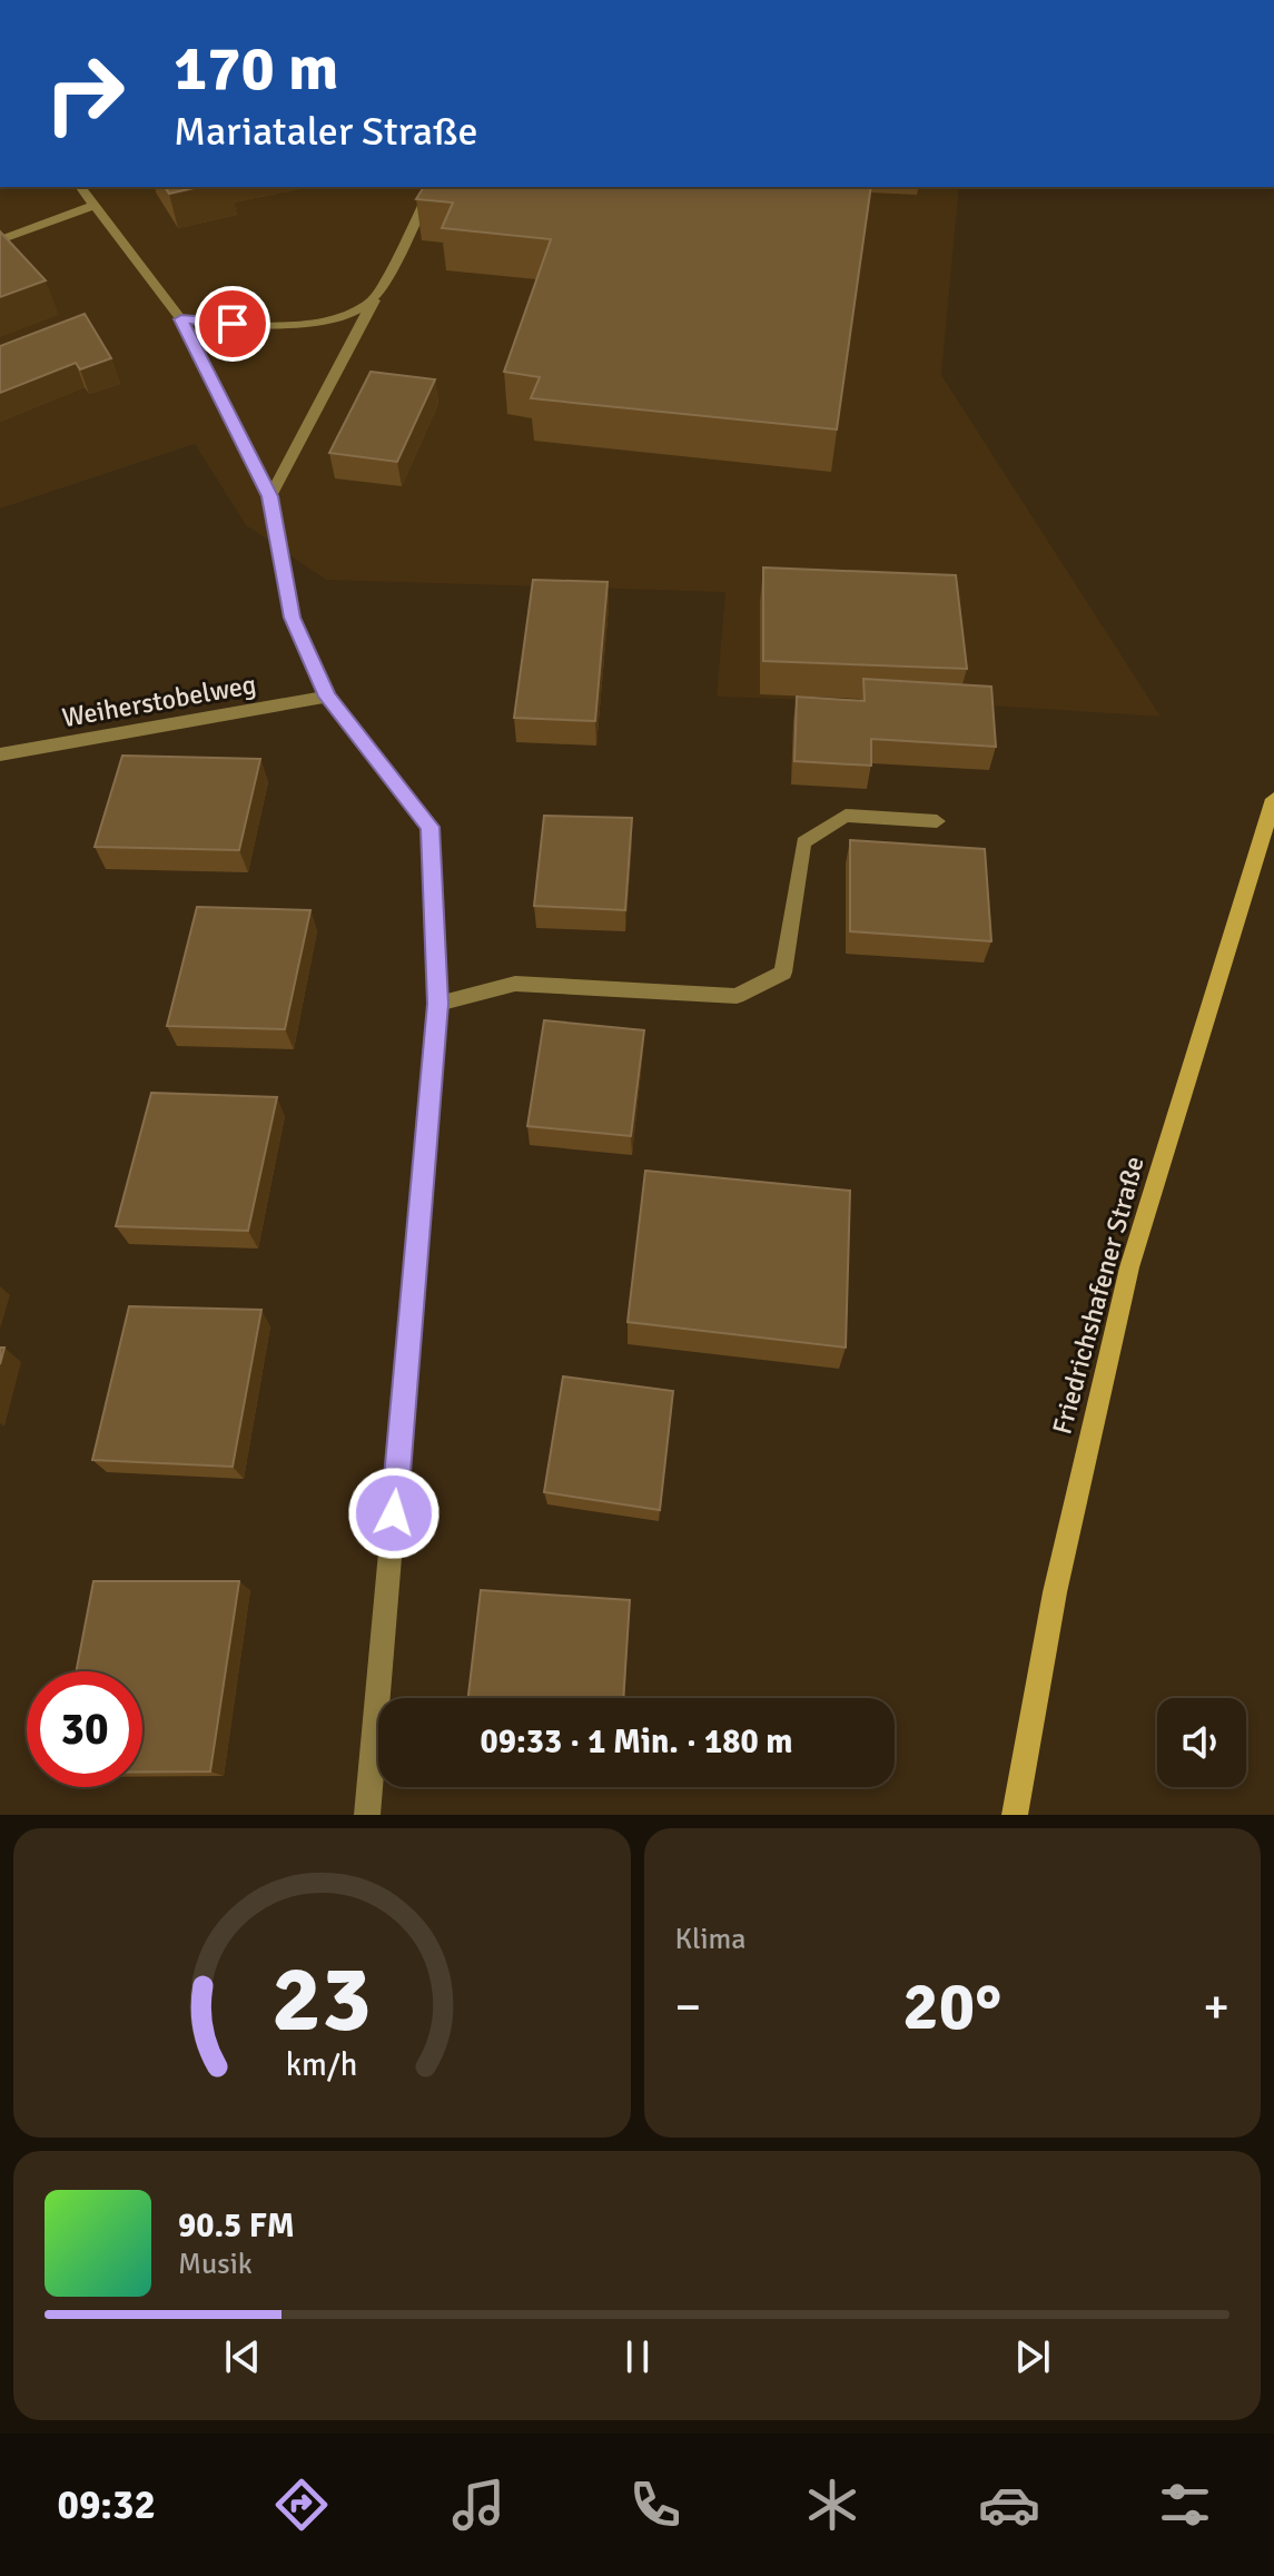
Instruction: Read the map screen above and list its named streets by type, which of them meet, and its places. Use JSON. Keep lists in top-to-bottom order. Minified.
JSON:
{"streets":{"main road":["Friedrichshafener Straße"],"street":["Weiherstobelweg"]},"page":{"turn":["170 m","Mariataler Straße"],"limit":"30","trip":"09:33 · 1 Min. · 180 m","tile":"Klima","heat":["−","20°","+"],"song":["90.5 FM","Musik"],"tabs":"09:32","gauge":["23","km/h"]}}
